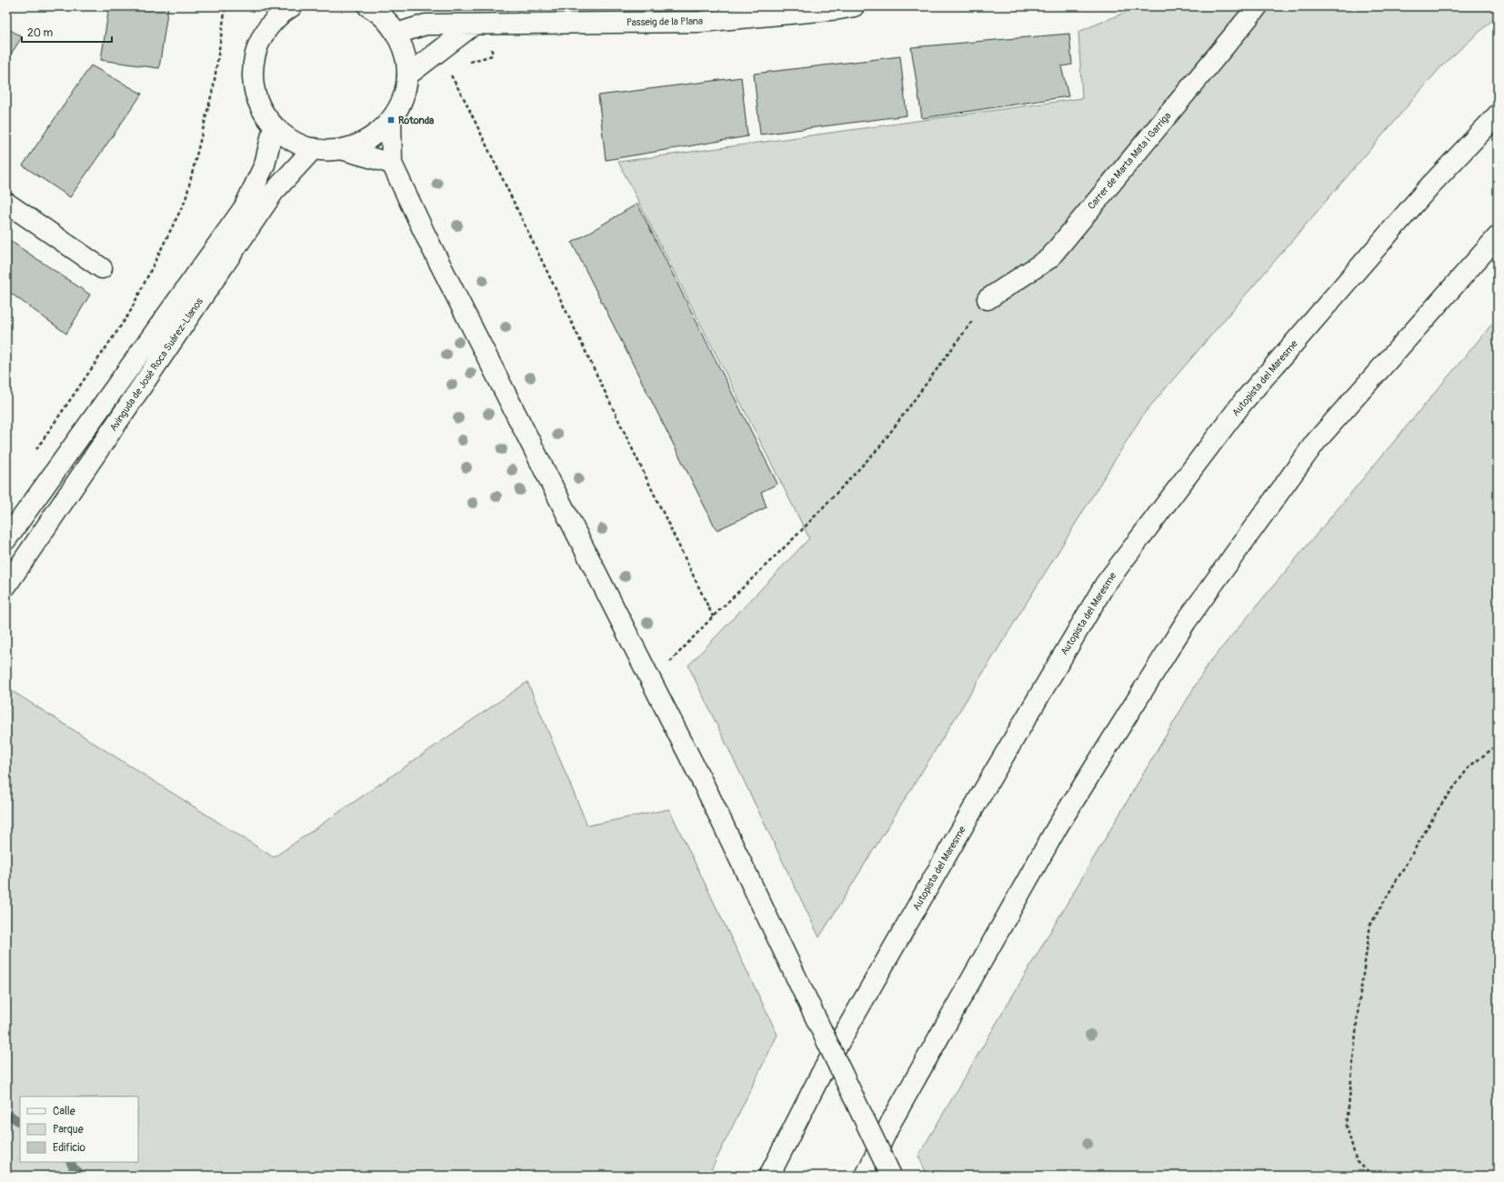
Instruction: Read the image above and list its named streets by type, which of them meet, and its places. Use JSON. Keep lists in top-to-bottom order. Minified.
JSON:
{"streets":{"main road":["Passeig de la Plana","Carrer de Marta Mata i Garriga","Avinguda de José Roca Suárez-Llanos","Autopista del Maresme"]},"places":{"transit":["Rotonda"]},"legend":["Calle","Parque","Edificio"],"scale_bar":"20 m"}
